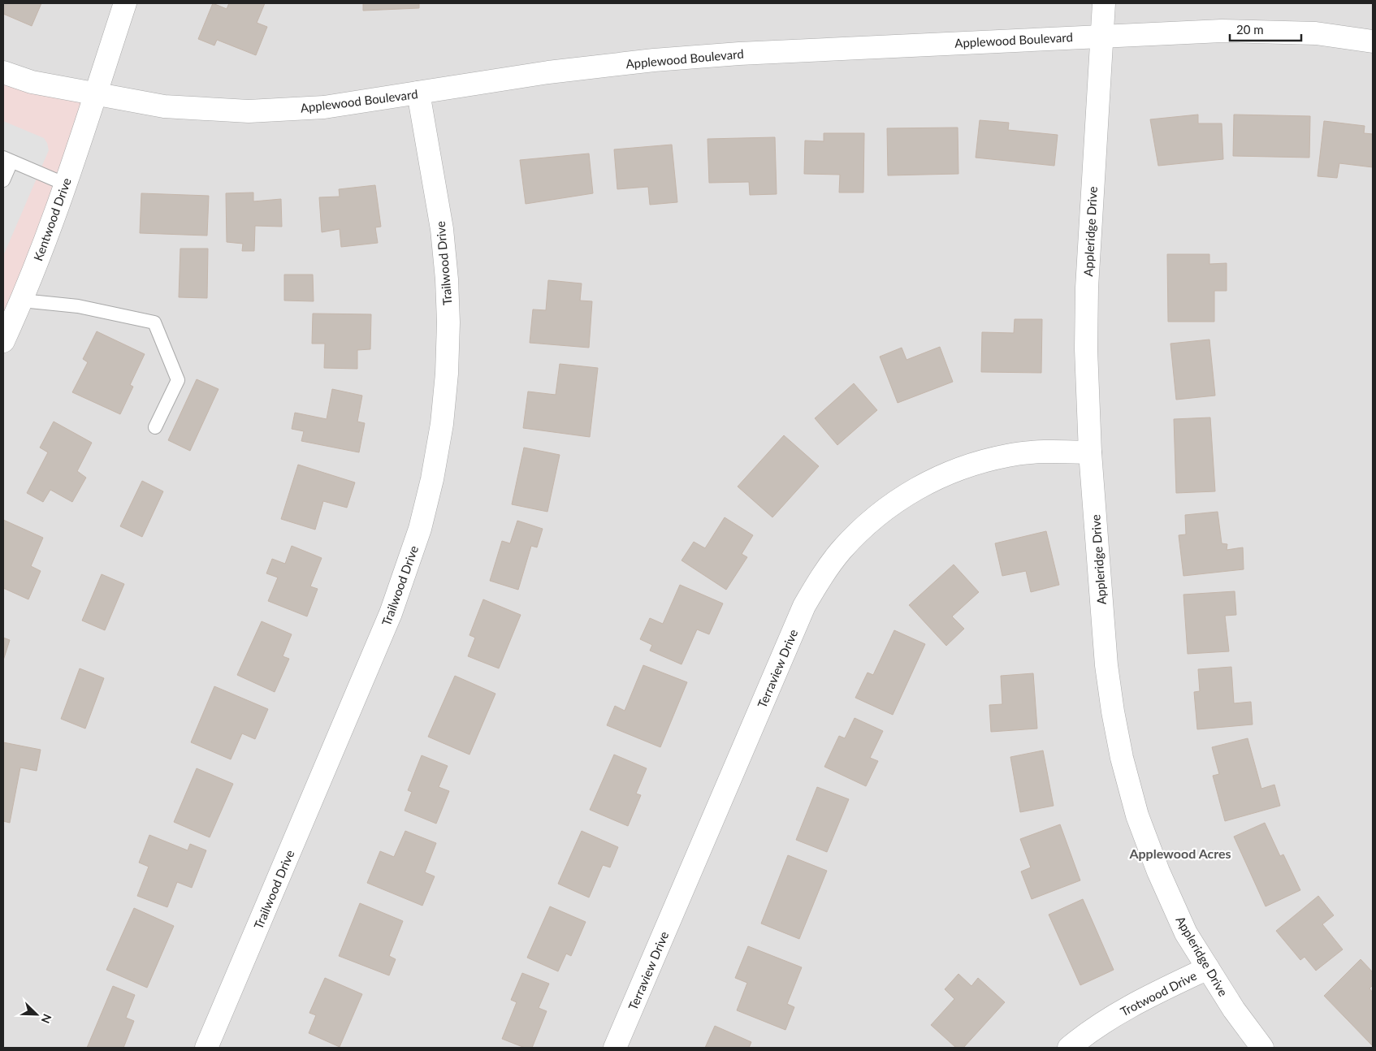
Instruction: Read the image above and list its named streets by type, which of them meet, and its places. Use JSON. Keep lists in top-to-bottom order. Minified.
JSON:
{"streets":{"street":["Applewood Boulevard","Kentwood Drive","Appleridge Drive","Trailwood Drive","Terraview Drive","Trotwood Drive"]},"crossings":[["Applewood Boulevard","Kentwood Drive"],["Applewood Boulevard","Appleridge Drive"],["Applewood Boulevard","Trailwood Drive"],["Appleridge Drive","Terraview Drive"],["Appleridge Drive","Trotwood Drive"]],"districts":["Applewood Acres"],"scale_bar":"20 m","north":"bottom right"}
